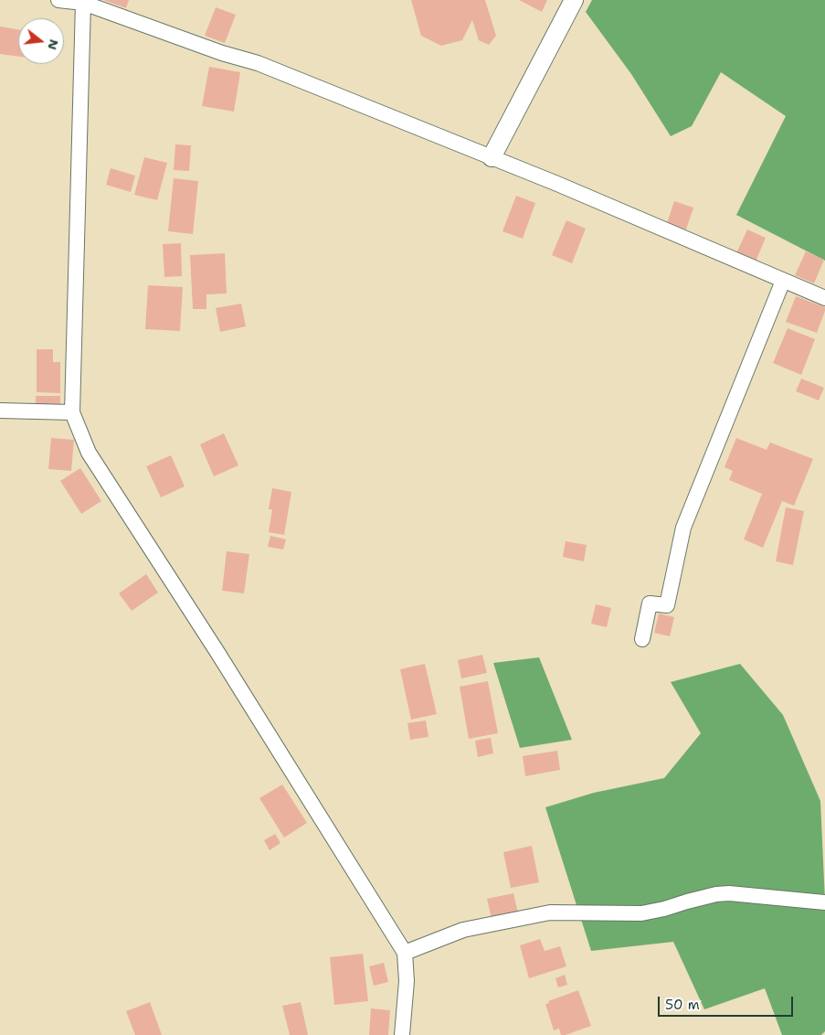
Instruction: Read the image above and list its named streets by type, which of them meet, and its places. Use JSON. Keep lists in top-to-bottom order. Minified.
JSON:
{"scale_bar":"50 m","north":"right"}
